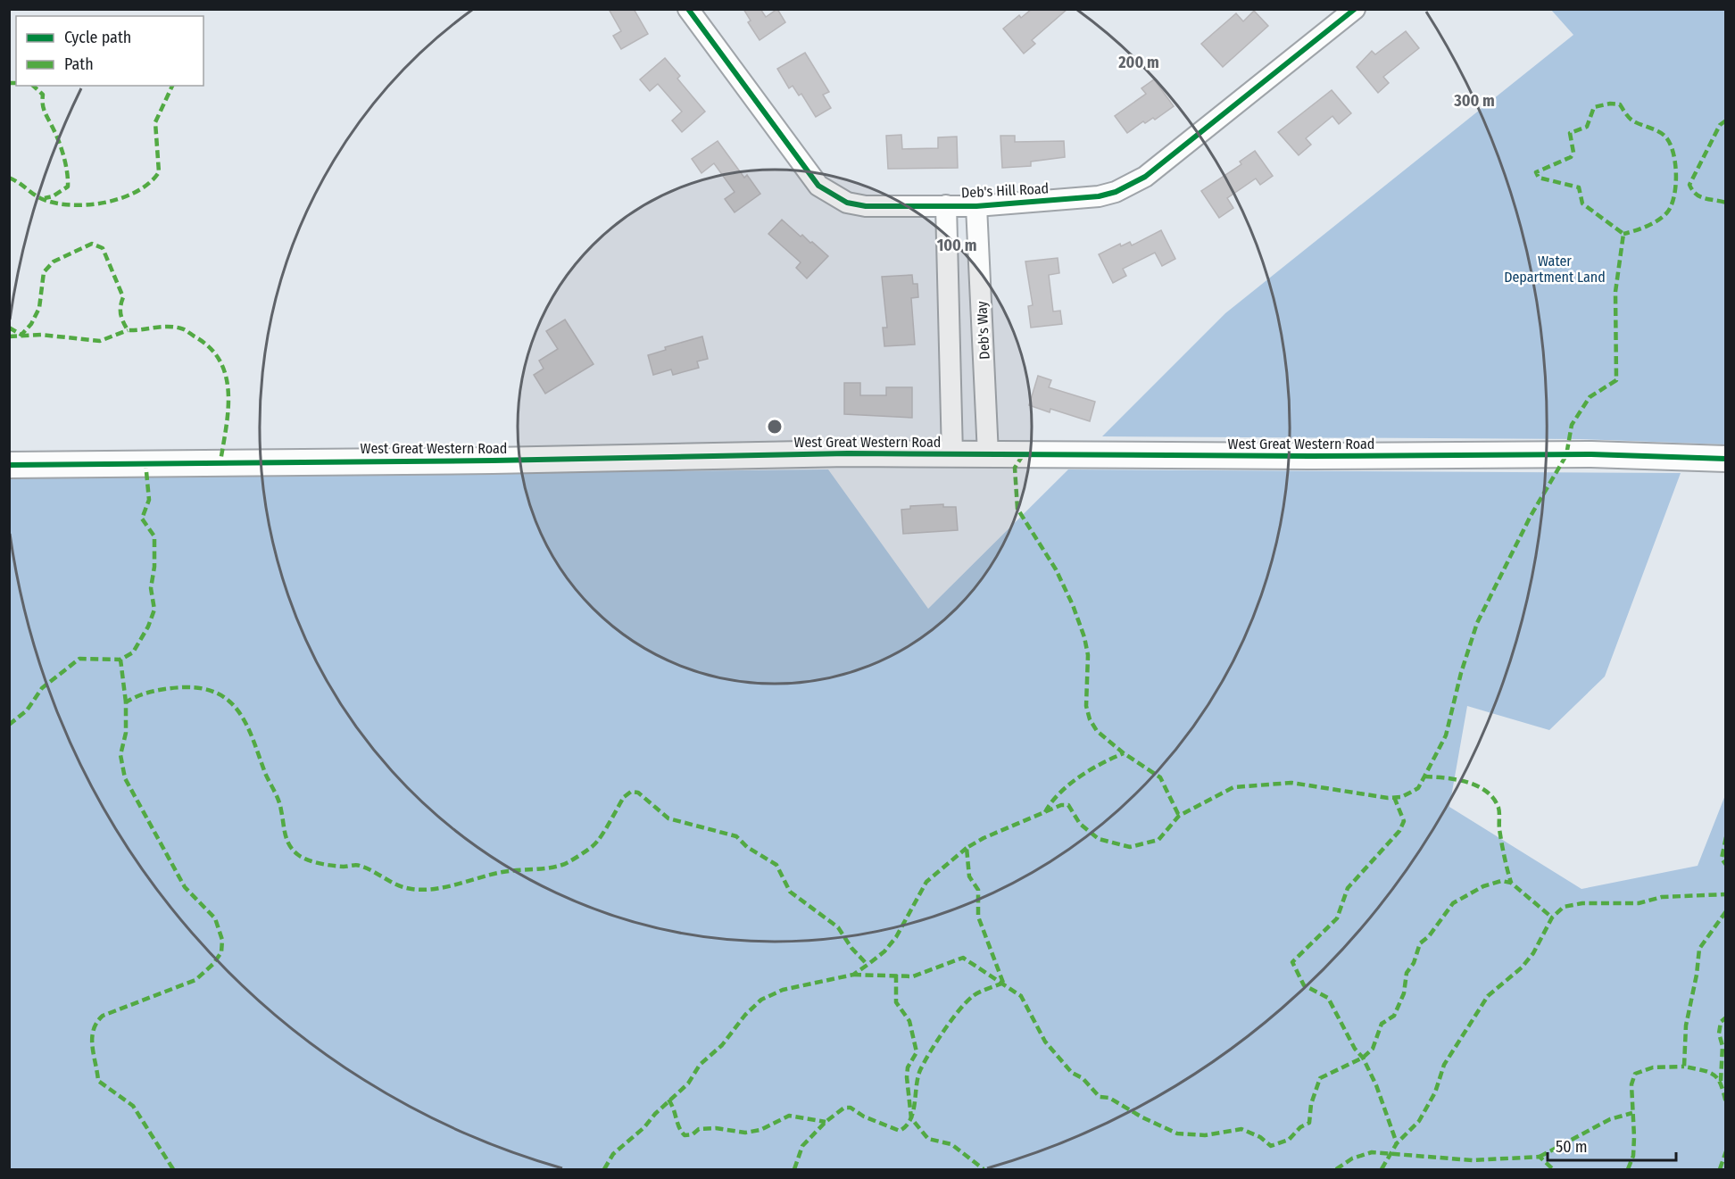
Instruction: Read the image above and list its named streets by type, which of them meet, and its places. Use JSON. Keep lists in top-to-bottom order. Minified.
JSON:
{"streets":{"street":["Deb's Hill Road","Deb's Way","West Great Western Road"]},"crossings":[["Deb's Hill Road","Deb's Way"],["Deb's Way","West Great Western Road"]],"parks":["Water Department Land"],"legend":["Cycle path","Path"],"scale_bar":"50 m","rings":["200 m","300 m","100 m"]}
